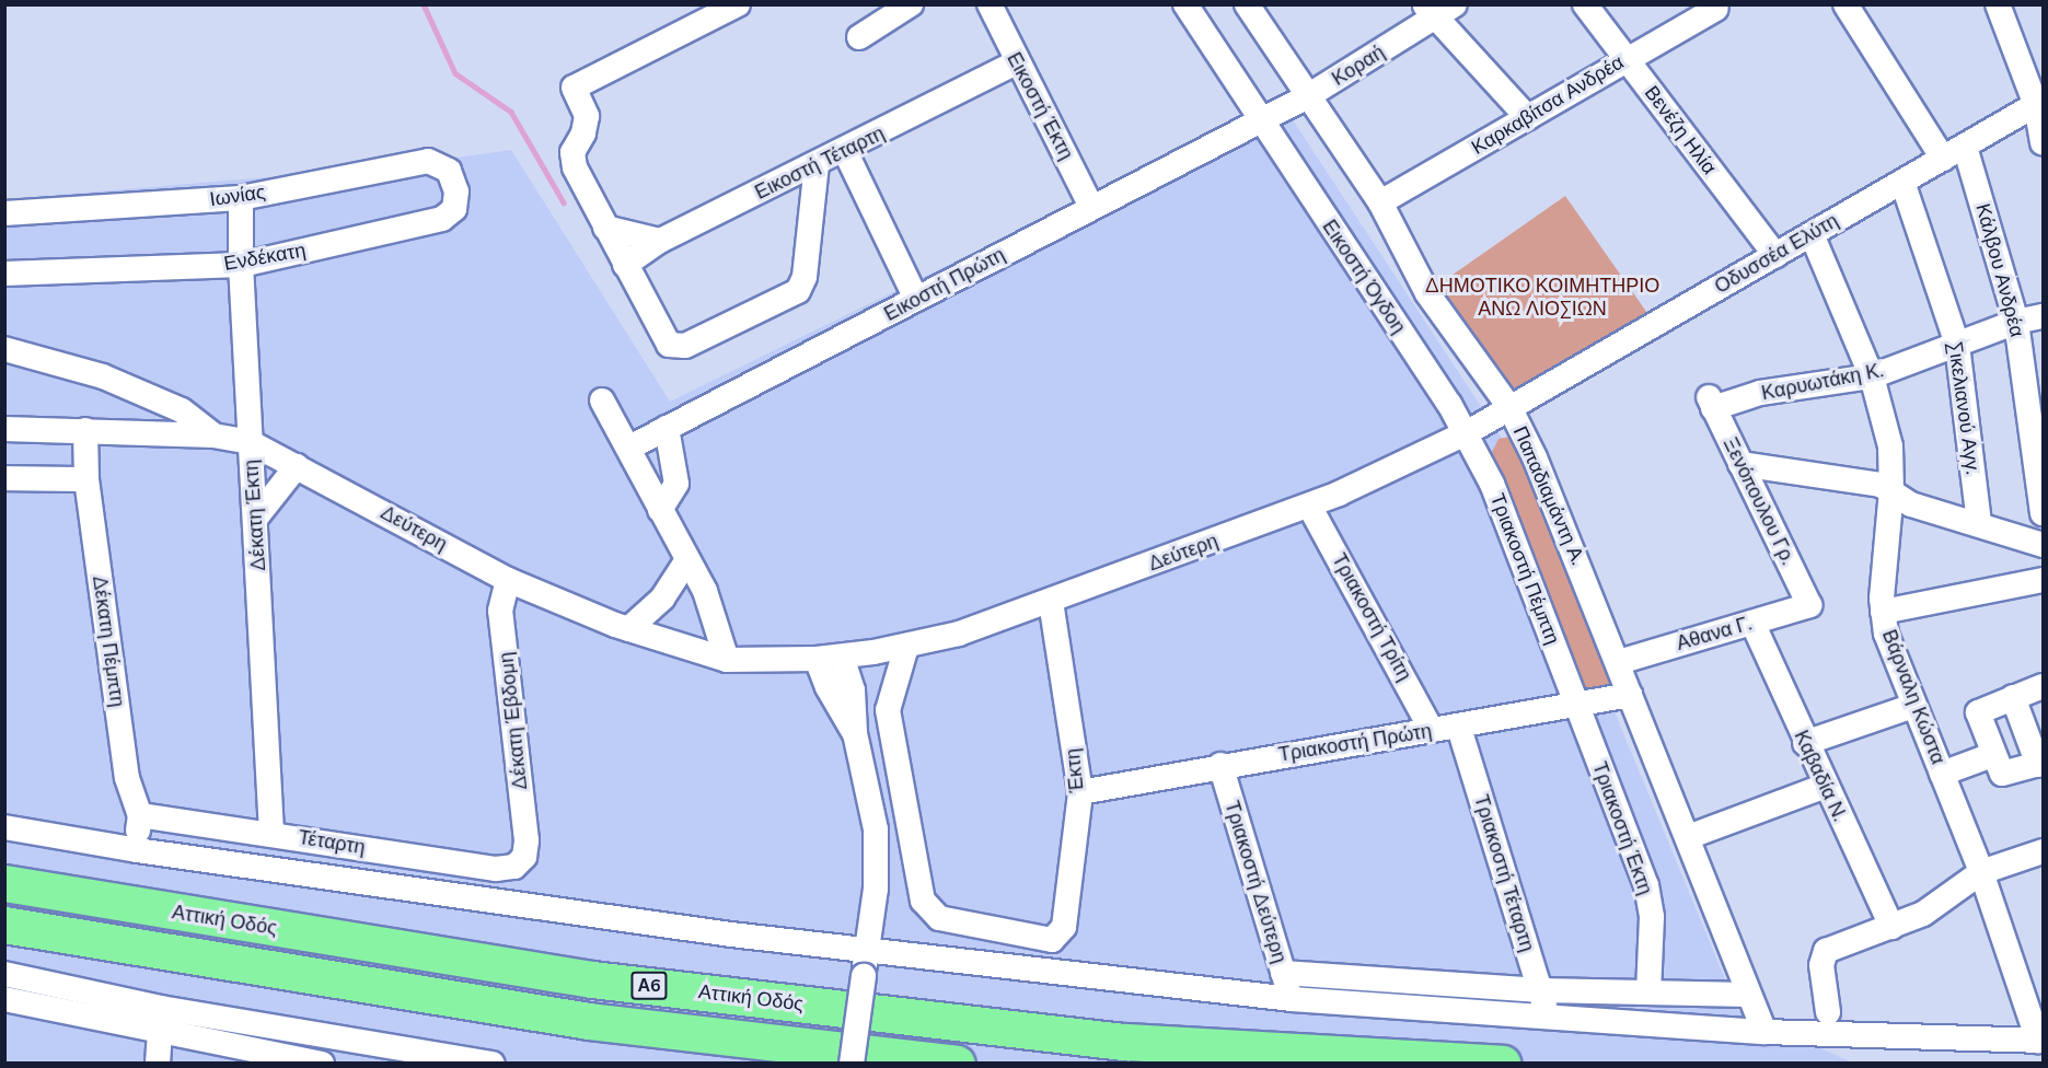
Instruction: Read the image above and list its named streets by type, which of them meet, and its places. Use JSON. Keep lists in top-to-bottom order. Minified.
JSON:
{"streets":{"highway":["Αττική Οδός","Α6"],"street":["Κοραή","Καρκαβίτσα Ανδρέα","Εικοστή Έκτη","Βενέζη Ηλία","Εικοστή Τέταρτη","Ιωνίας","Οδυσσέα Ελύτη","Ενδέκατη","Κάλβου Ανδρέα","Εικοστή Όγδοη","Εικοστή Πρώτη","Καρυωτάκη Κ.","Σικελιανού Αγγ.","Παπαδιαμάντη Α.","Ξενόπουλου Γρ.","Δέκατη Έκτη","Δεύτερη","Τριακοστή Πέμπτη","Τριακοστή Τρίτη","Αθανα Γ.","Δέκατη Πέμπτη","Βάρναλη Κώστα","Δέκατη Έβδομη","Τριακοστή Πρώτη","Έκτη","Καβαδία Ν.","Τριακοστή Έκτη","Τέταρτη","Τριακοστή Τέταρτη","Τριακοστή Δεύτερη"]},"crossings":[["Κοραή","Εικοστή Όγδοη"],["Κοραή","Εικοστή Πρώτη"],["Κοραή","Παπαδιαμάντη Α."],["Καρκαβίτσα Ανδρέα","Βενέζη Ηλία"],["Καρκαβίτσα Ανδρέα","Παπαδιαμάντη Α."],["Εικοστή Έκτη","Εικοστή Τέταρτη"],["Εικοστή Έκτη","Εικοστή Πρώτη"],["Βενέζη Ηλία","Οδυσσέα Ελύτη"],["Βενέζη Ηλία","Βάρναλη Κώστα"],["Ιωνίας","Ενδέκατη"],["Ιωνίας","Δέκατη Έκτη"],["Οδυσσέα Ελύτη","Κάλβου Ανδρέα"],["Οδυσσέα Ελύτη","Σικελιανού Αγγ."],["Οδυσσέα Ελύτη","Παπαδιαμάντη Α."],["Οδυσσέα Ελύτη","Δεύτερη"],["Οδυσσέα Ελύτη","Βάρναλη Κώστα"],["Ενδέκατη","Δέκατη Έκτη"],["Κάλβου Ανδρέα","Καρυωτάκη Κ."],["Εικοστή Όγδοη","Εικοστή Πρώτη"],["Εικοστή Όγδοη","Δεύτερη"],["Εικοστή Όγδοη","Τριακοστή Πέμπτη"],["Καρυωτάκη Κ.","Σικελιανού Αγγ."],["Καρυωτάκη Κ.","Ξενόπουλου Γρ."],["Καρυωτάκη Κ.","Βάρναλη Κώστα"],["Παπαδιαμάντη Α.","Δεύτερη"],["Παπαδιαμάντη Α.","Αθανα Γ."],["Παπαδιαμάντη Α.","Τριακοστή Πρώτη"],["Ξενόπουλου Γρ.","Αθανα Γ."],["Δέκατη Έκτη","Δεύτερη"],["Δέκατη Έκτη","Τέταρτη"],["Δεύτερη","Τριακοστή Πέμπτη"],["Δεύτερη","Τριακοστή Τρίτη"],["Δεύτερη","Δέκατη Πέμπτη"],["Δεύτερη","Δέκατη Έβδομη"],["Δεύτερη","Έκτη"],["Τριακοστή Πέμπτη","Τριακοστή Πρώτη"],["Τριακοστή Πέμπτη","Τριακοστή Έκτη"],["Τριακοστή Τρίτη","Τριακοστή Πρώτη"],["Αθανα Γ.","Καβαδία Ν."],["Δέκατη Πέμπτη","Τέταρτη"],["Δέκατη Έβδομη","Τέταρτη"],["Τριακοστή Πρώτη","Έκτη"],["Τριακοστή Πρώτη","Τριακοστή Έκτη"],["Τριακοστή Πρώτη","Τριακοστή Τέταρτη"],["Τριακοστή Πρώτη","Τριακοστή Δεύτερη"]],"parks":["ΔΗΜΟΤΙΚΟ ΚΟΙΜΗΤΗΡΙΟ ΑΝΩ ΛΙΟΣΙΩΝ"]}
